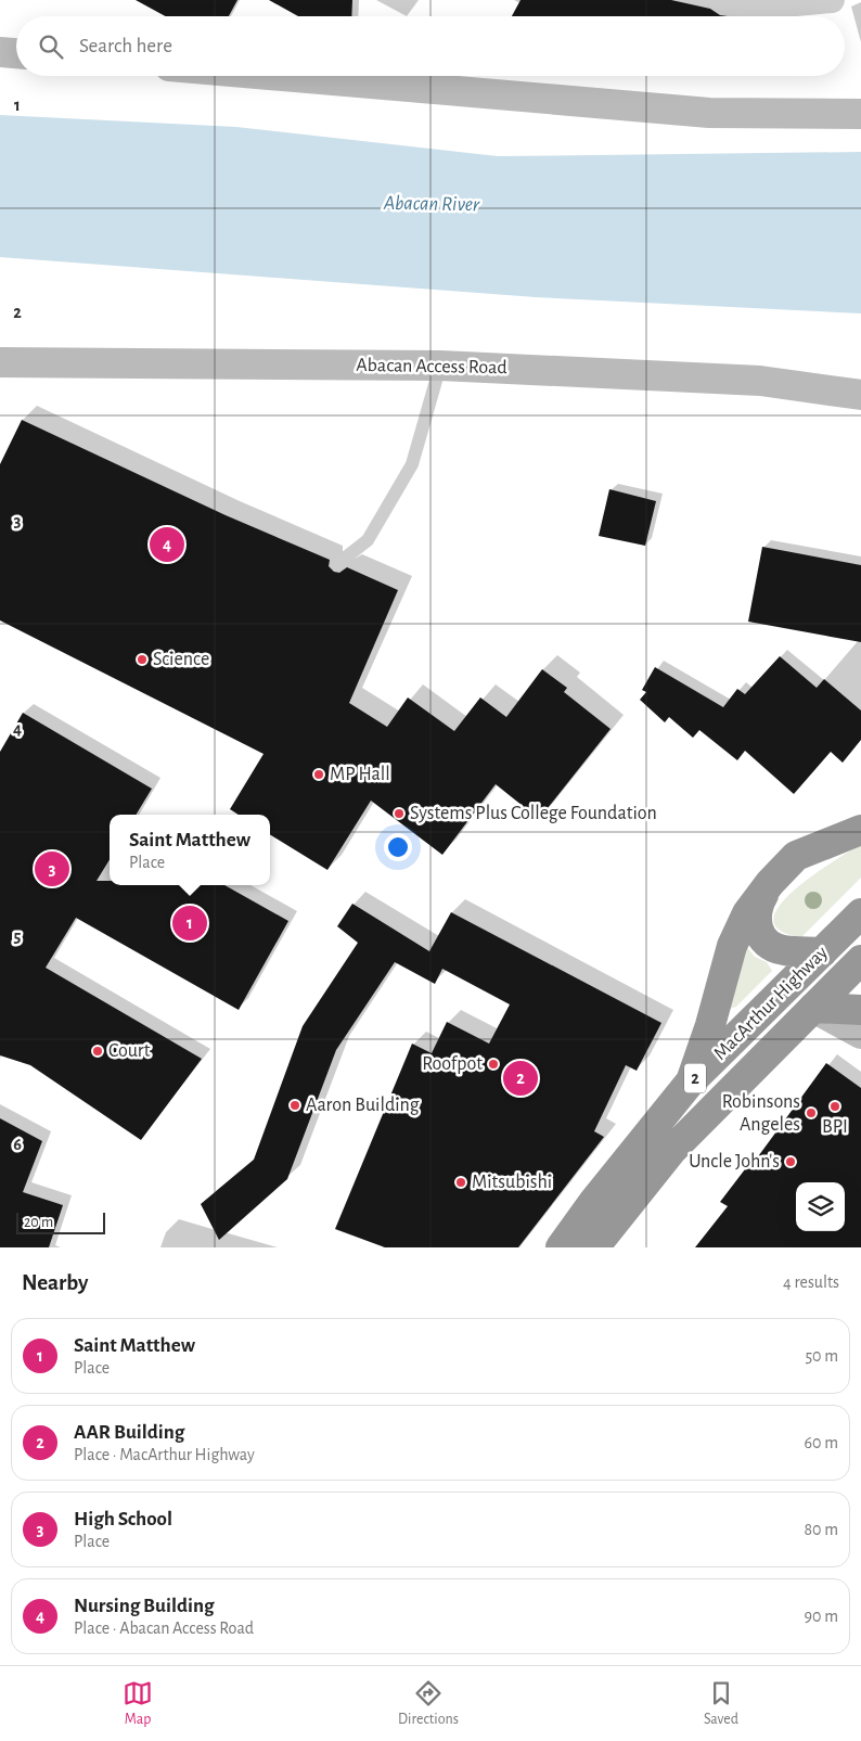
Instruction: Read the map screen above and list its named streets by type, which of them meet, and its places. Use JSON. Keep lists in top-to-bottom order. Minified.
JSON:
{"streets":{"highway":["MacArthur Highway","2"],"street":["Abacan Access Road"]},"water":["Abacan River"],"places":["Science","MP Hall","Systems Plus College Foundation","Court","Roofpot","Aaron Building","BPI","Robinsons Angeles","Uncle John's","Mitsubishi"],"scale_bar":"20 m","page":{"search":"Search here","pins":["4","3","1","2"],"popup":["Saint Matthew","Place"],"scale":"20 m","heading":["Nearby","4 results"],"list":[{"mark":"1","name":"Saint Matthew","note":"Place","value":"50 m"},{"mark":"2","name":"AAR Building","note":"Place · MacArthur Highway","value":"60 m"},{"mark":"3","name":"High School","note":"Place","value":"80 m"},{"mark":"4","name":"Nursing Building","note":"Place · Abacan Access Road","value":"90 m"}],"nav":["Map","Directions","Saved"]},"grid":{"rows":["1","2","3","4","5","6"]}}
